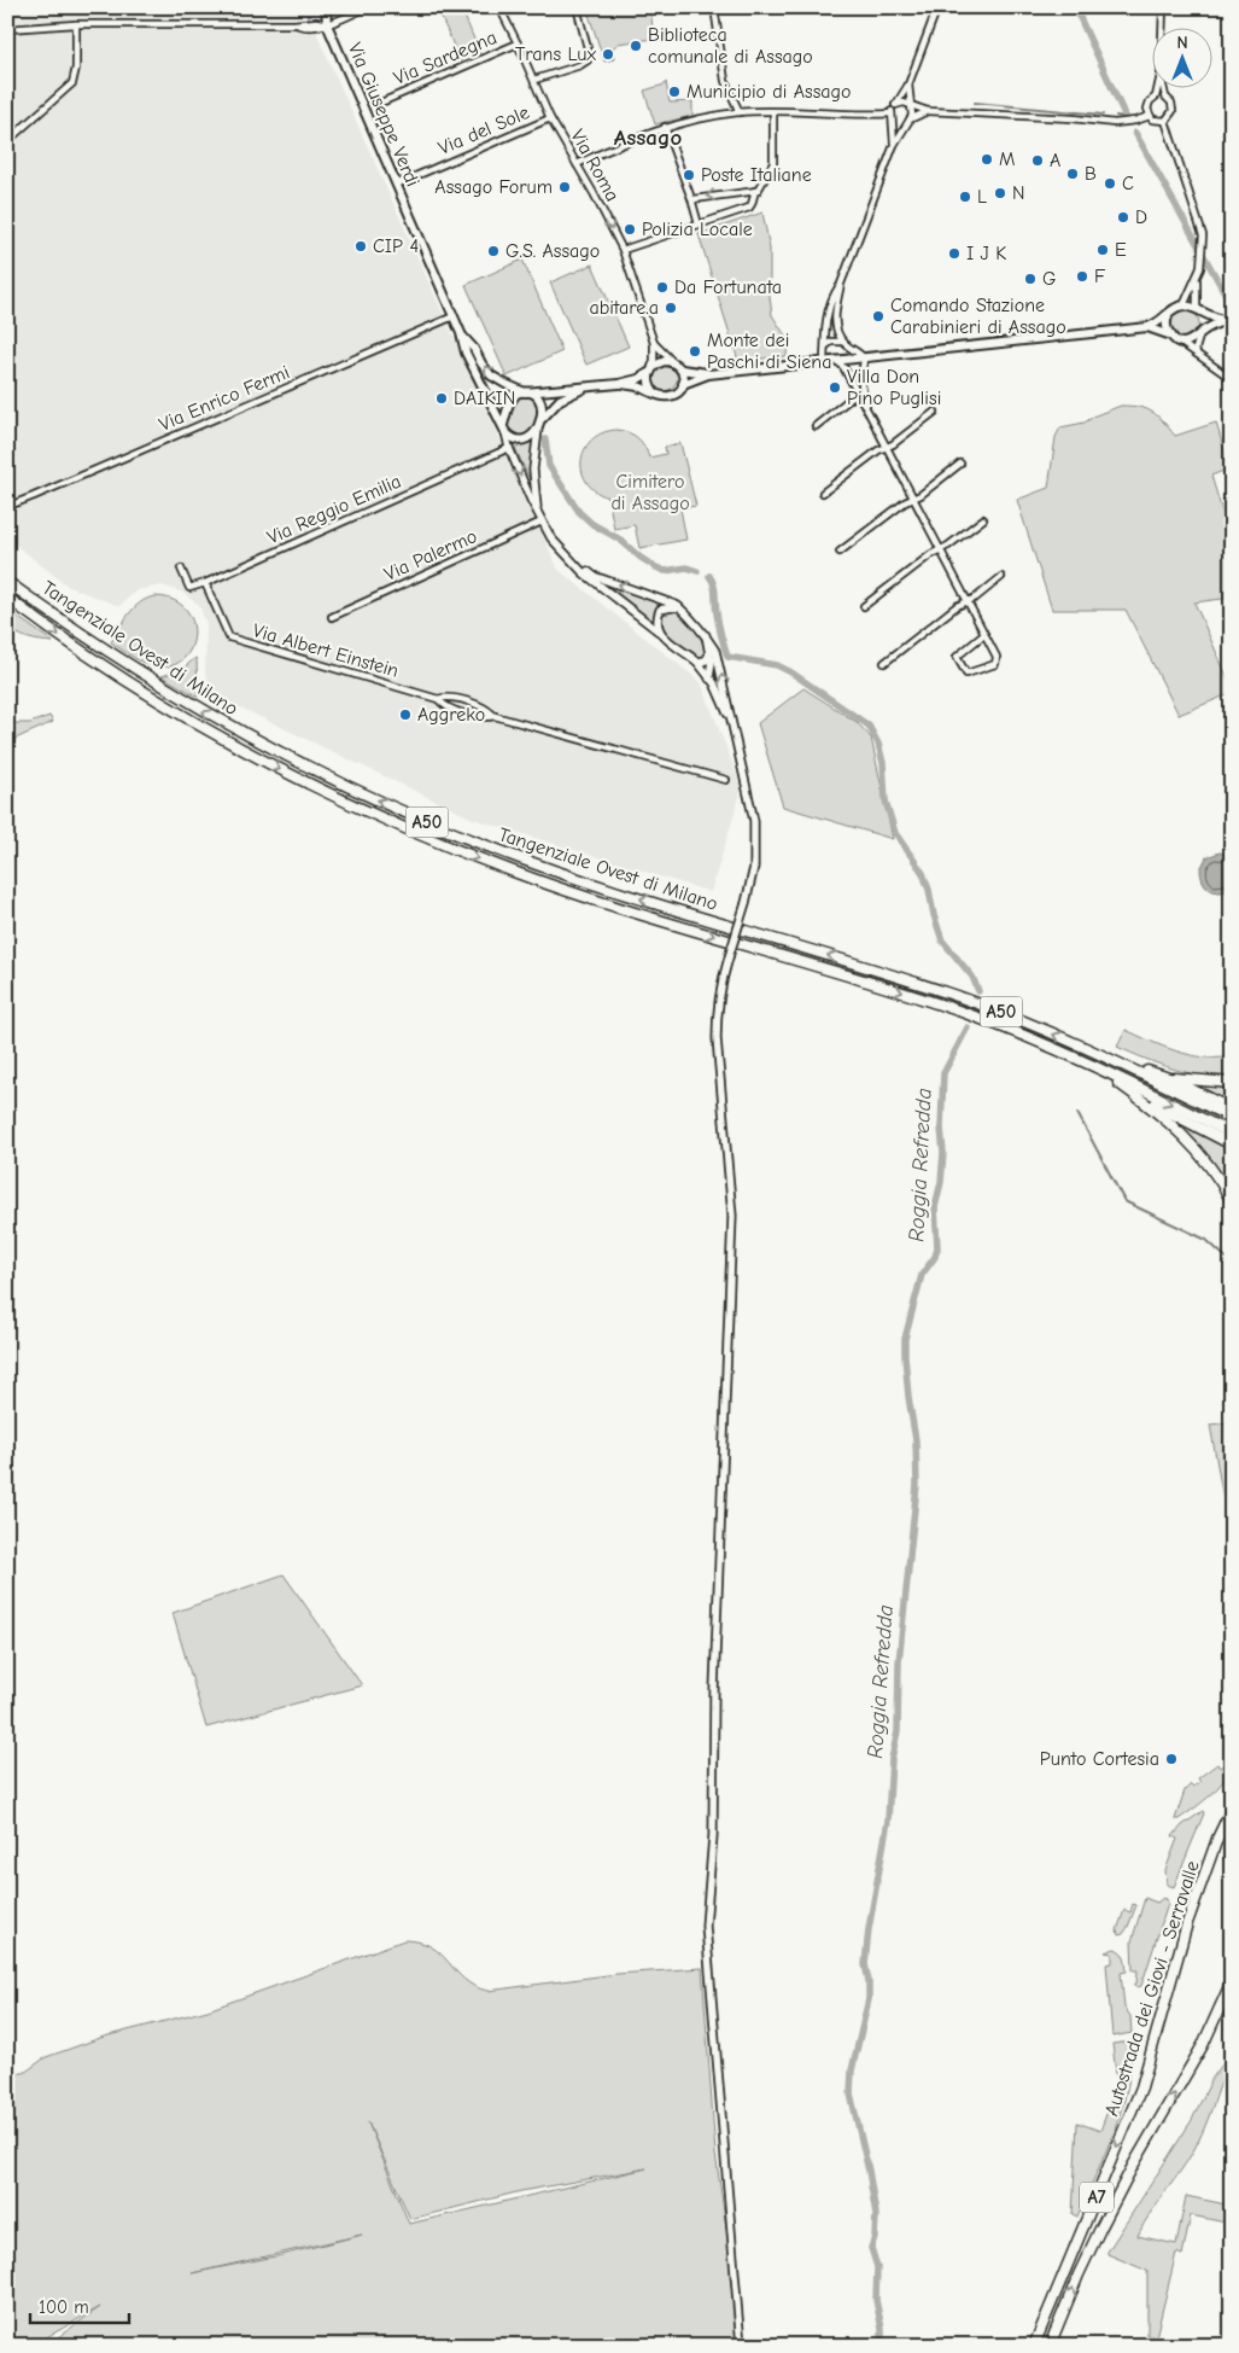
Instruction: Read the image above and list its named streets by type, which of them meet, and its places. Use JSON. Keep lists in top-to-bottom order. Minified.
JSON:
{"streets":{"highway":["Tangenziale Ovest di Milano","A50","Autostrada dei Giovi - Serravalle","A7"],"main road":["Via Giuseppe Verdi"],"street":["Via Sardegna","Via del Sole","Via Roma","Via Enrico Fermi","Via Reggio Emilia","Via Palermo","Via Albert Einstein"]},"crossings":[["Via Sardegna","Via Roma"],["Via Giuseppe Verdi","Via del Sole"],["Via Giuseppe Verdi","Via Enrico Fermi"],["Via del Sole","Via Roma"],["Via Reggio Emilia","Via Albert Einstein"]],"districts":["Assago"],"water":["Roggia Refredda"],"parks":["Cimitero di Assago"],"places":["Biblioteca comunale di Assago","Trans Lux","Municipio di Assago","M","A","B","Poste Italiane","C","Assago Forum","N","L","D","Polizia Locale","CIP 4","E","G.S. Assago","I J K","F","G","Da Fortunata","abitare.a","Comando Stazione Carabinieri di Assago","Monte dei Paschi di Siena","Villa Don Pino Puglisi","DAIKIN","Aggreko","Punto Cortesia"],"scale_bar":"100 m","north":"top"}
